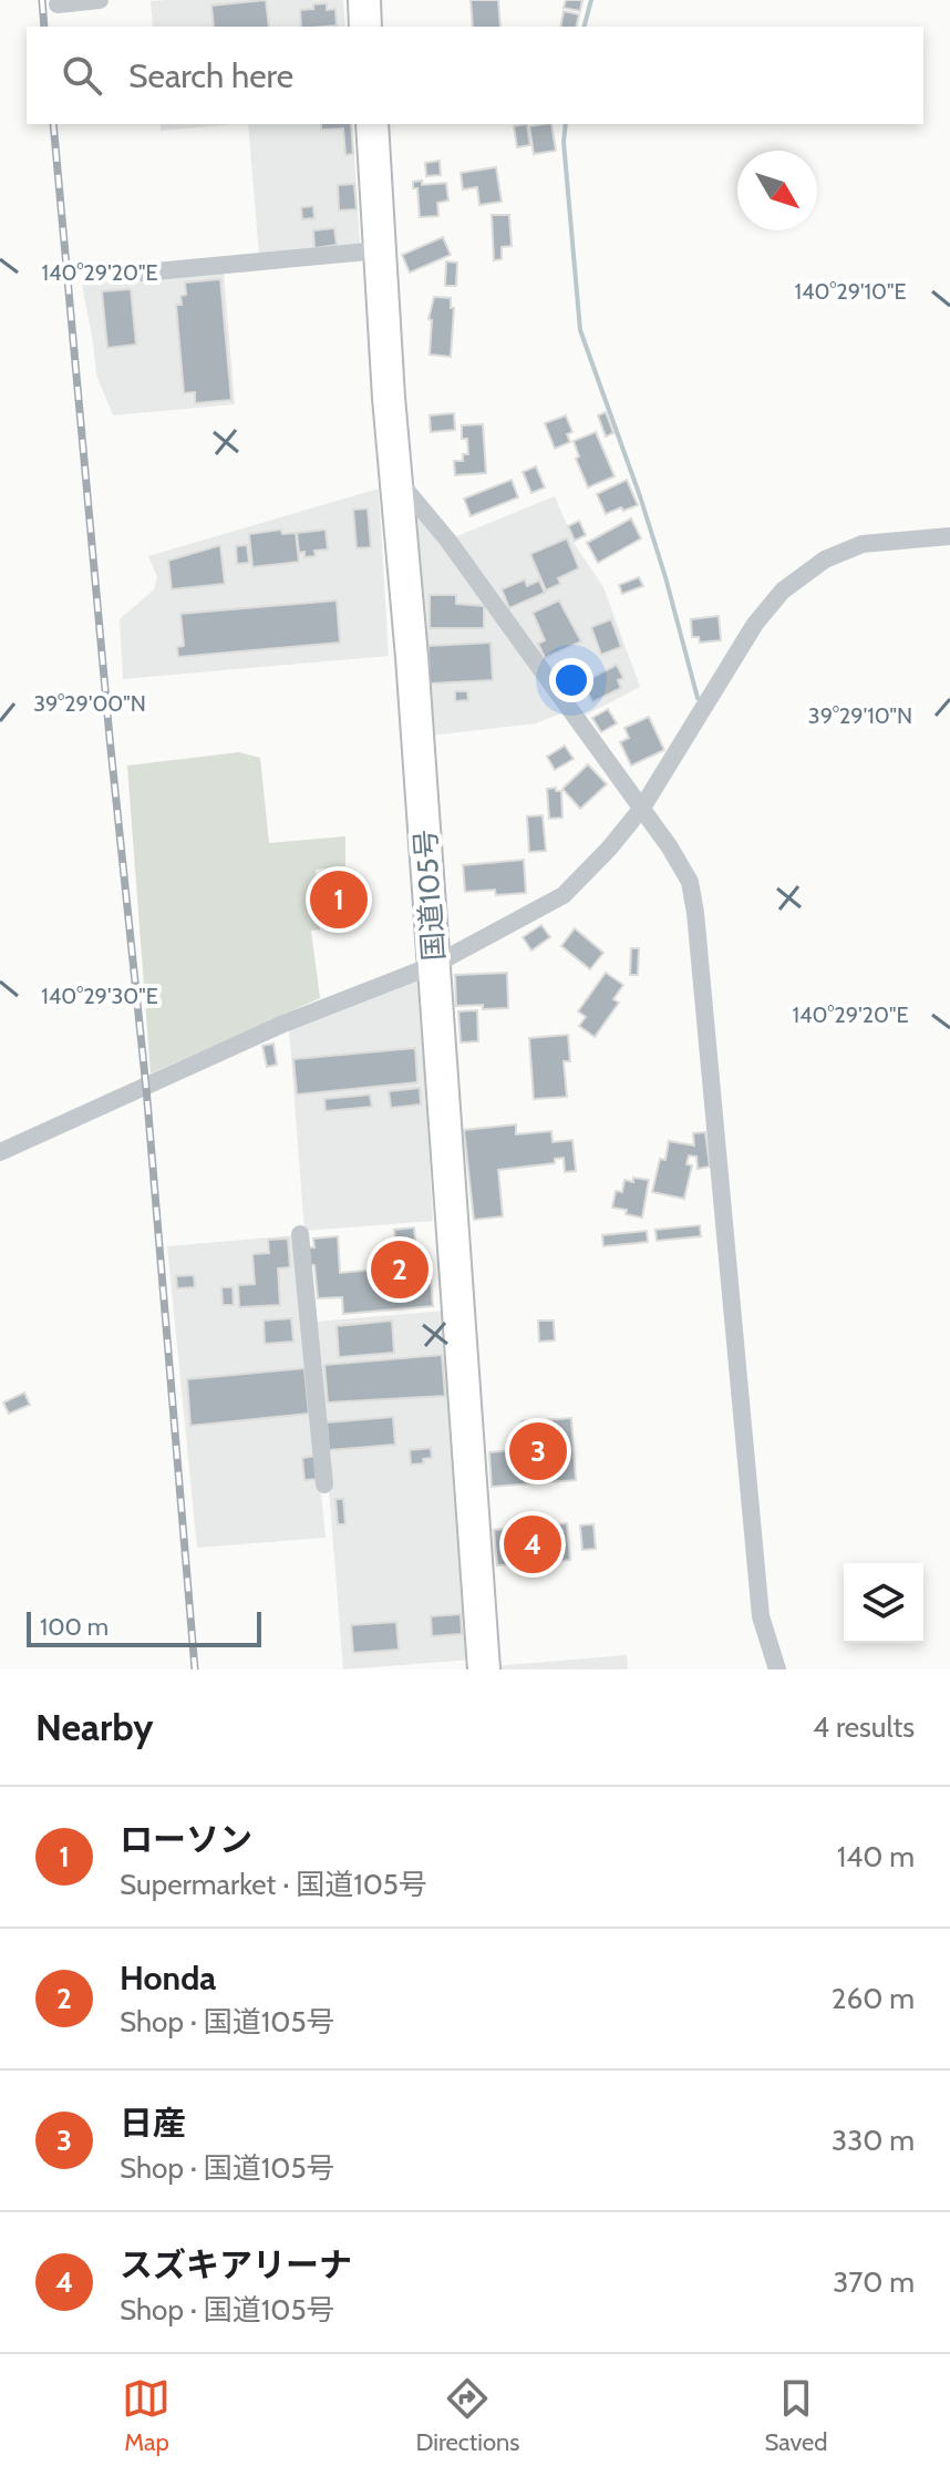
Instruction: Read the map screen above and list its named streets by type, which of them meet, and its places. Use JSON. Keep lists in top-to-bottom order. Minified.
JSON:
{"streets":{"highway":["国道105号"]},"scale_bar":"100 m","north":"bottom right","page":{"search":"Search here","pins":["1","2","3","4"],"scale":"100 m","heading":["Nearby","4 results"],"list":[{"mark":"1","name":"ローソン","note":"Supermarket · 国道105号","value":"140 m"},{"mark":"2","name":"Honda","note":"Shop · 国道105号","value":"260 m"},{"mark":"3","name":"日産","note":"Shop · 国道105号","value":"330 m"},{"mark":"4","name":"スズキアリーナ","note":"Shop · 国道105号","value":"370 m"}],"nav":["Map","Directions","Saved"]},"coordinates":["140°29'20\"E","140°29'10\"E","39°29'00\"N","39°29'10\"N","140°29'30\"E"]}
